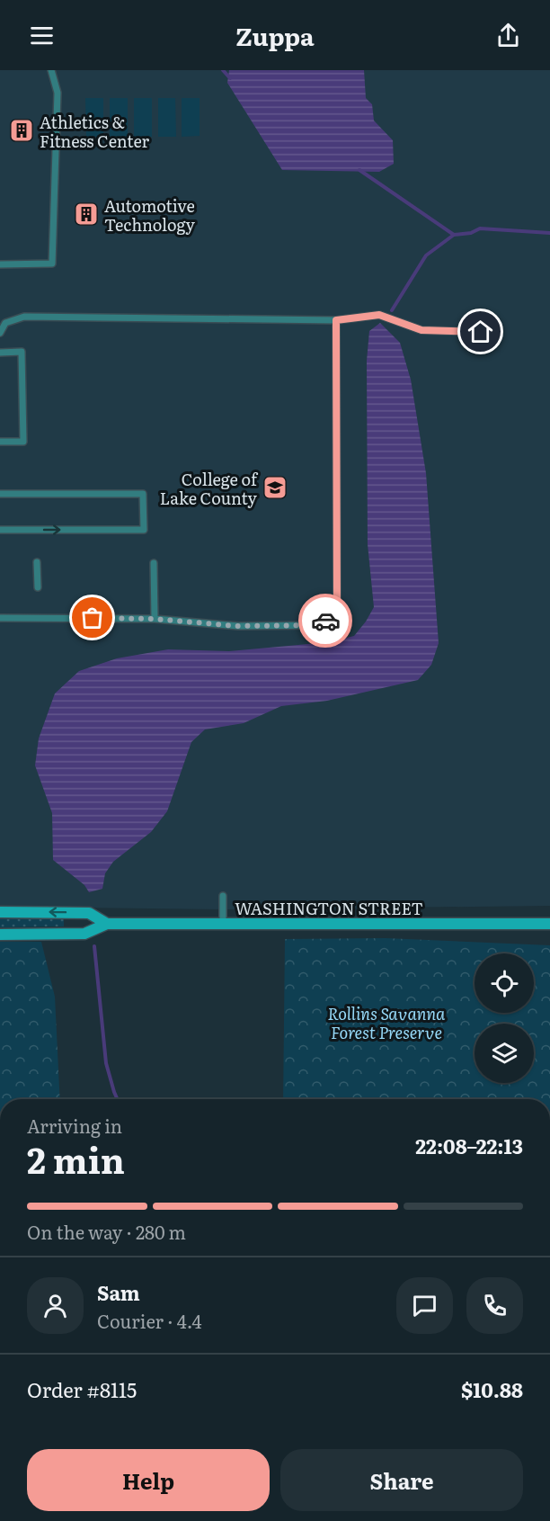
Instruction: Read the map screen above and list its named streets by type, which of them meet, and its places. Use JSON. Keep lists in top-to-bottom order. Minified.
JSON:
{"streets":{"main road":["WASHINGTON STREET"]},"parks":["Rollins Savanna Forest Preserve"],"places":{"building":["Athletics & Fitness Center","Automotive Technology"],"school or university":["College of Lake County"]},"page":{"header":"Zuppa","heading":["2 min","Arriving in","22:08–22:13"],"panel":["Sam","Courier · 4.4","Order #8115","$10.88"],"bar":"On the way · 280 m","buttons":["Help","Share"]}}
